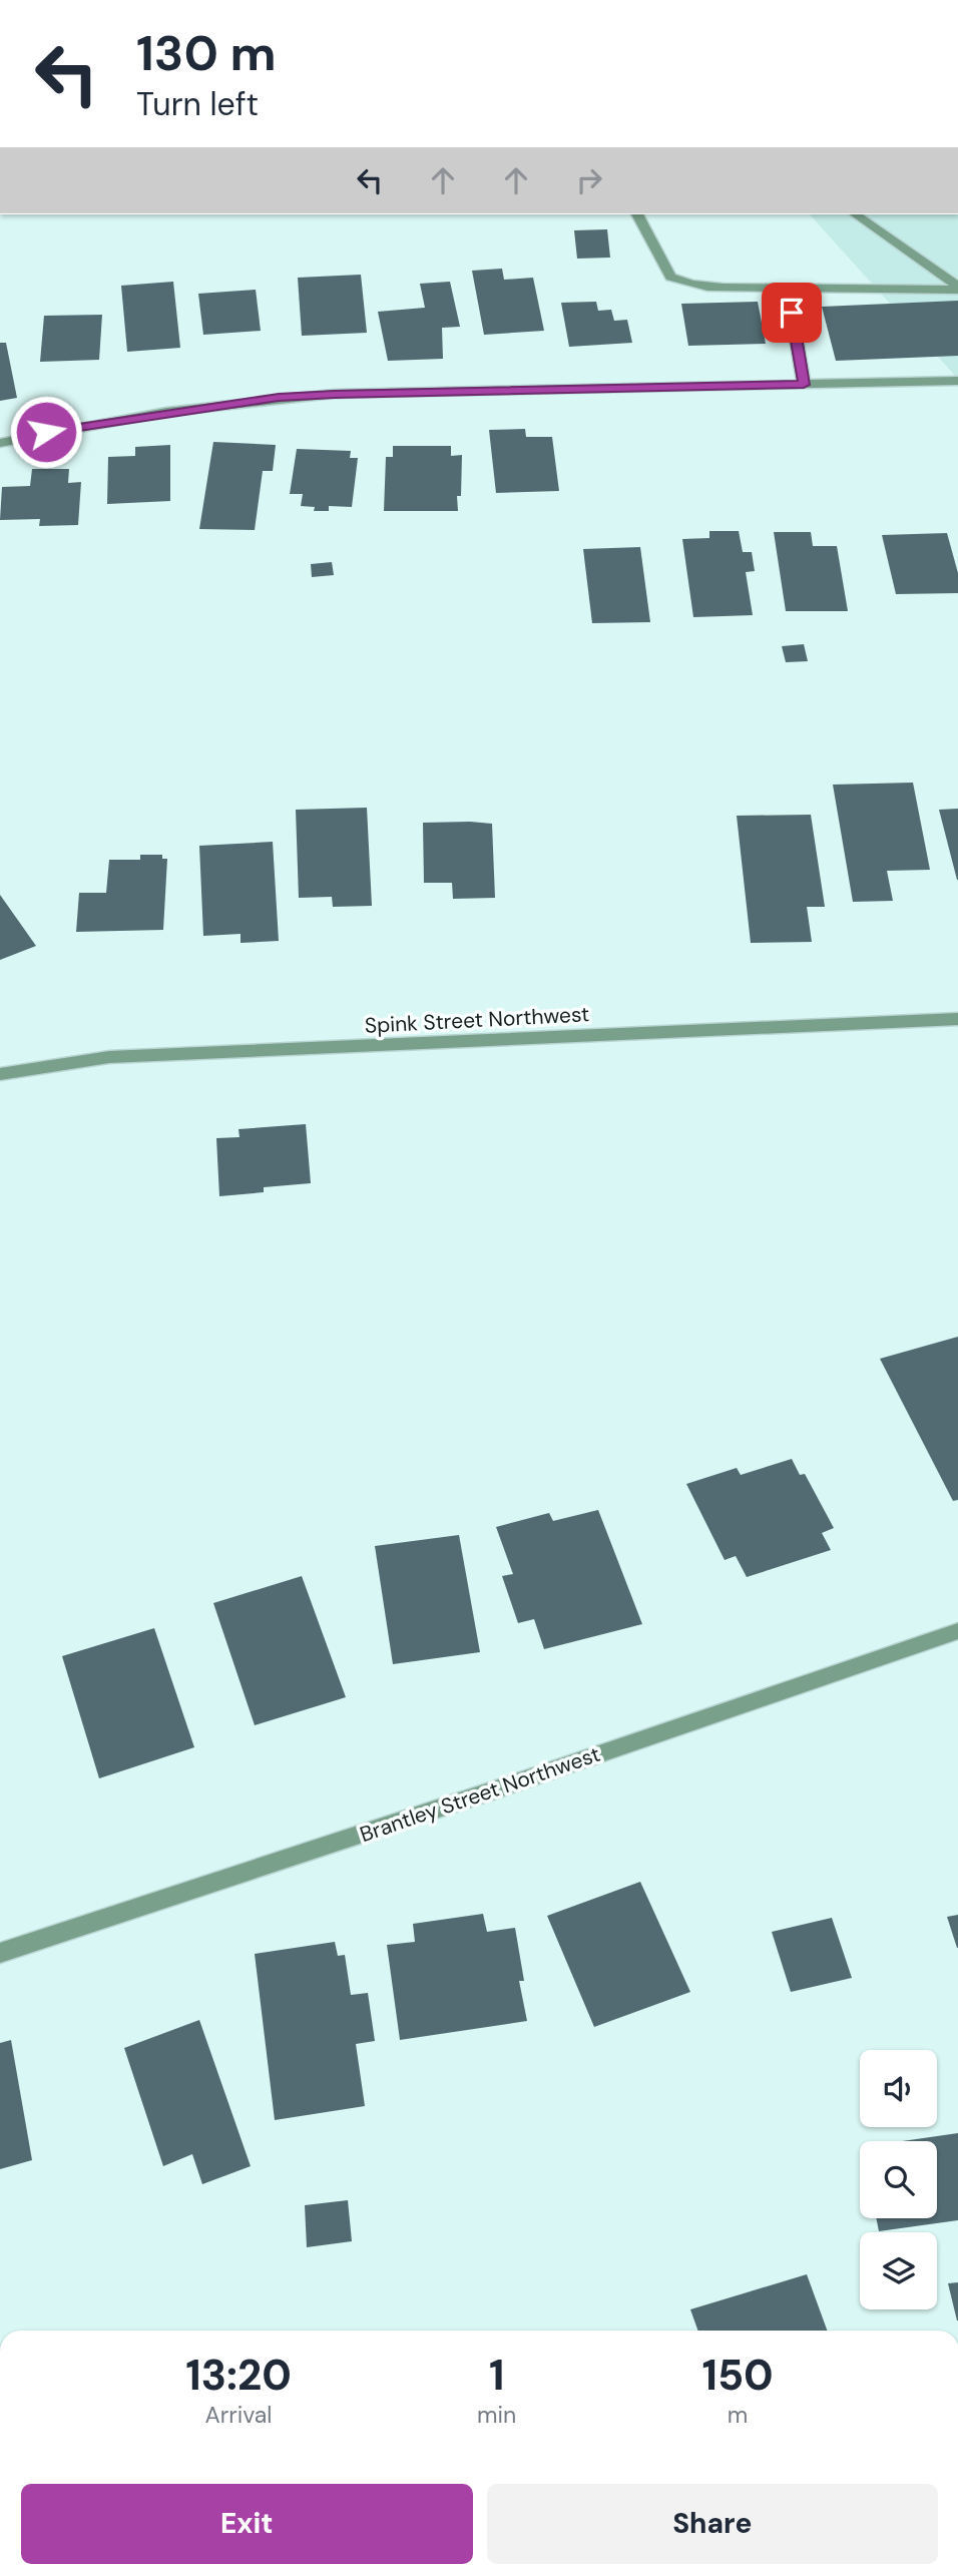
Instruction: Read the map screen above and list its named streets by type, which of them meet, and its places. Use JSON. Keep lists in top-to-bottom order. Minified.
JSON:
{"streets":{"street":["Spink Street Northwest","Brantley Street Northwest"]},"page":{"turn":["130 m","Turn left"],"eta":["13:20","Arrival","1","min","150","m"],"buttons":["Exit","Share"]}}
